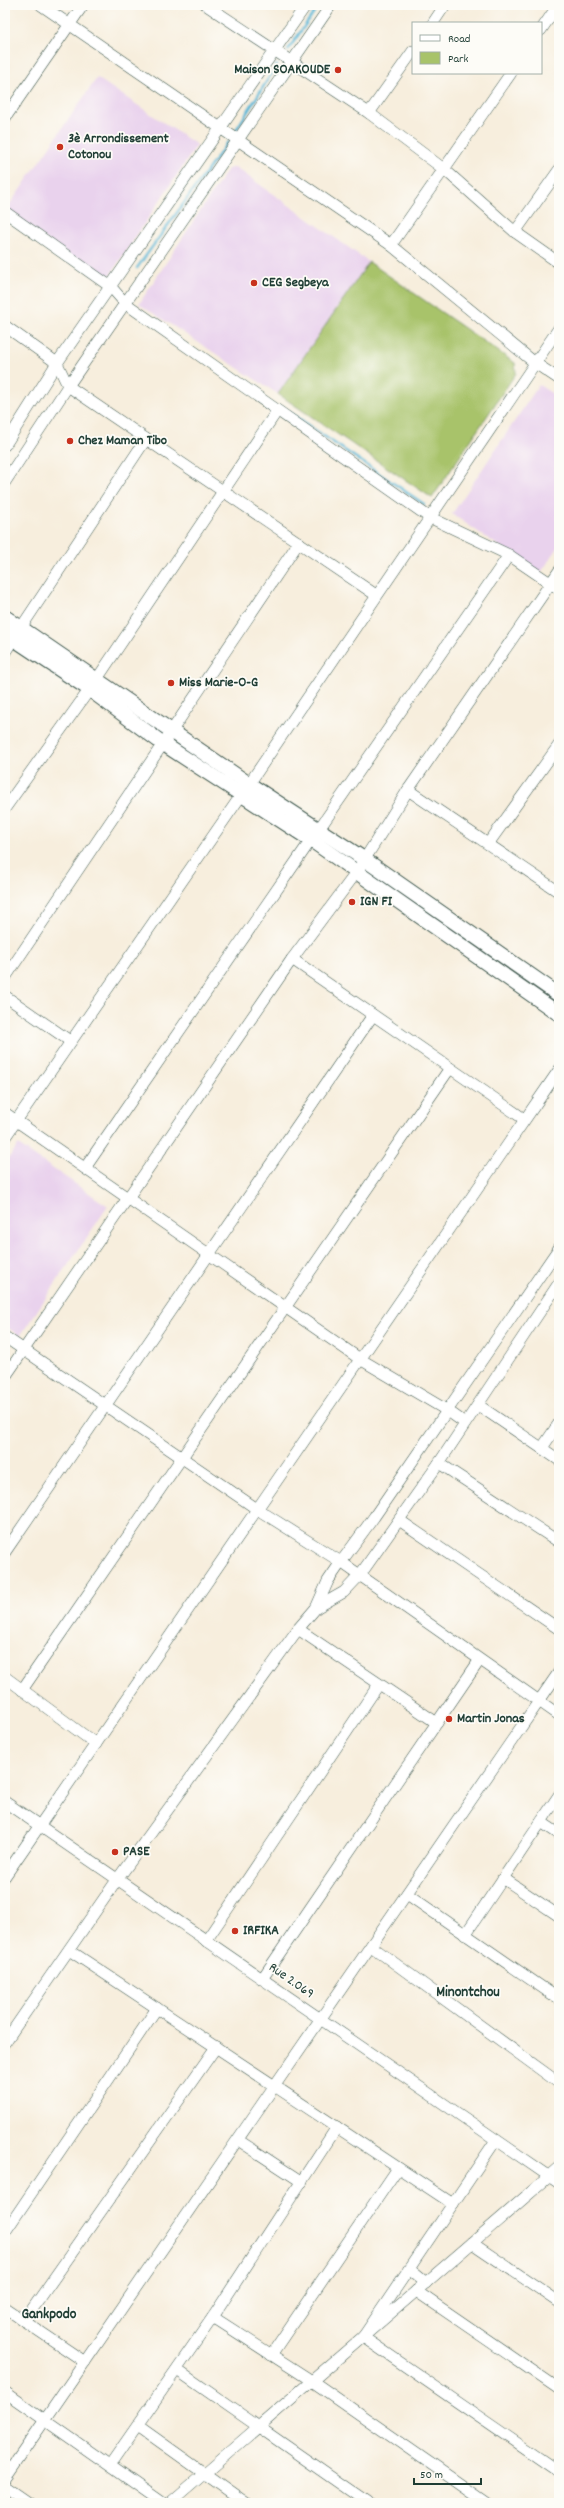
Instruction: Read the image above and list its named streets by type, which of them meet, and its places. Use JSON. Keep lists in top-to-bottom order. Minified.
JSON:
{"streets":{"street":["Rue 2.069"]},"districts":["Minontchou","Gankpodo"],"places":["Maison SOAKOUDE","3è Arrondissement Cotonou","CEG Segbeya","Chez Maman Tibo","Miss Marie-O-G","IGN FI","Martin Jonas","PASE","IRFIKA"],"legend":["Road","Park"],"scale_bar":"50 m"}
